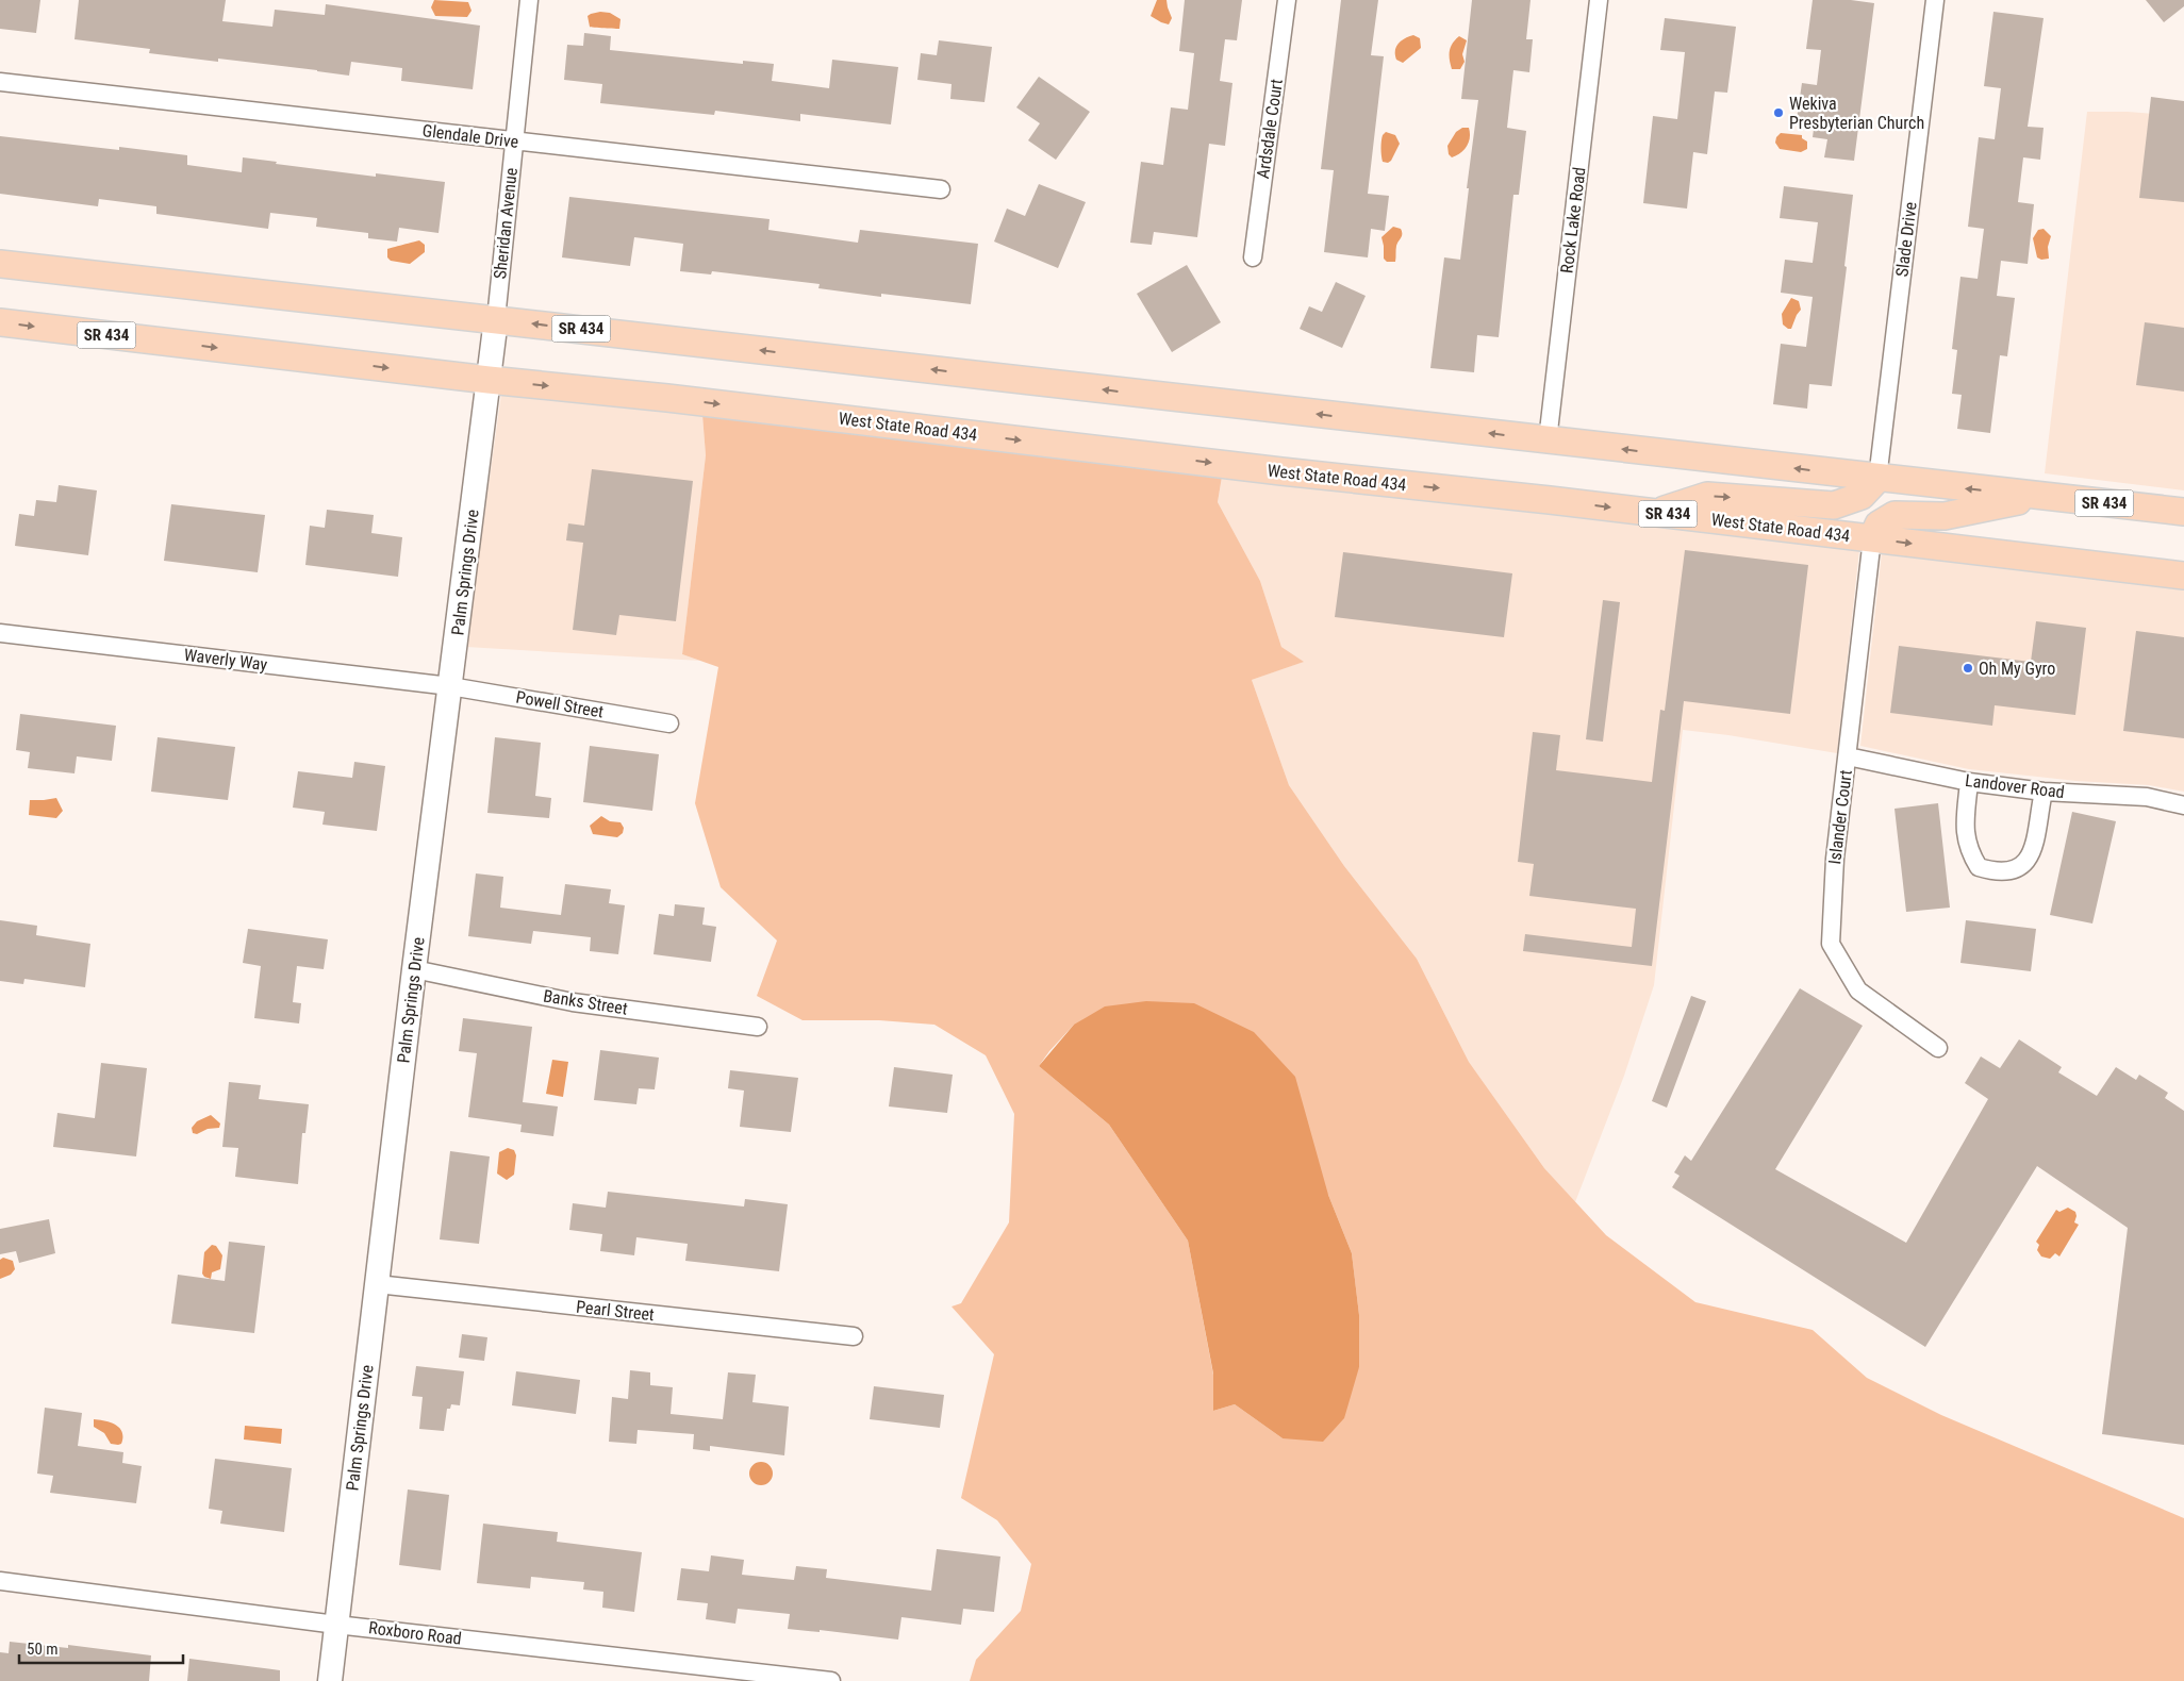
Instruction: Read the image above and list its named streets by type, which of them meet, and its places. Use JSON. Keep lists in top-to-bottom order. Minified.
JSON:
{"streets":{"main road":["SR 434","West State Road 434"],"street":["Ardsdale Court","Glendale Drive","Rock Lake Road","Sheridan Avenue","Slade Drive","Palm Springs Drive","Waverly Way","Powell Street","Landover Road","Islander Court","Banks Street","Pearl Street","Roxboro Road"]},"crossings":[["Glendale Drive","Sheridan Avenue"],["Rock Lake Road","SR 434"],["Sheridan Avenue","SR 434"],["Sheridan Avenue","Palm Springs Drive"],["Slade Drive","SR 434"],["SR 434","West State Road 434"],["SR 434","Palm Springs Drive"],["West State Road 434","Palm Springs Drive"],["West State Road 434","Islander Court"],["Palm Springs Drive","Waverly Way"],["Palm Springs Drive","Powell Street"],["Palm Springs Drive","Banks Street"],["Palm Springs Drive","Pearl Street"],["Palm Springs Drive","Roxboro Road"],["Waverly Way","Powell Street"],["Landover Road","Islander Court"]],"places":["Wekiva Presbyterian Church","Oh My Gyro"],"scale_bar":"50 m"}
